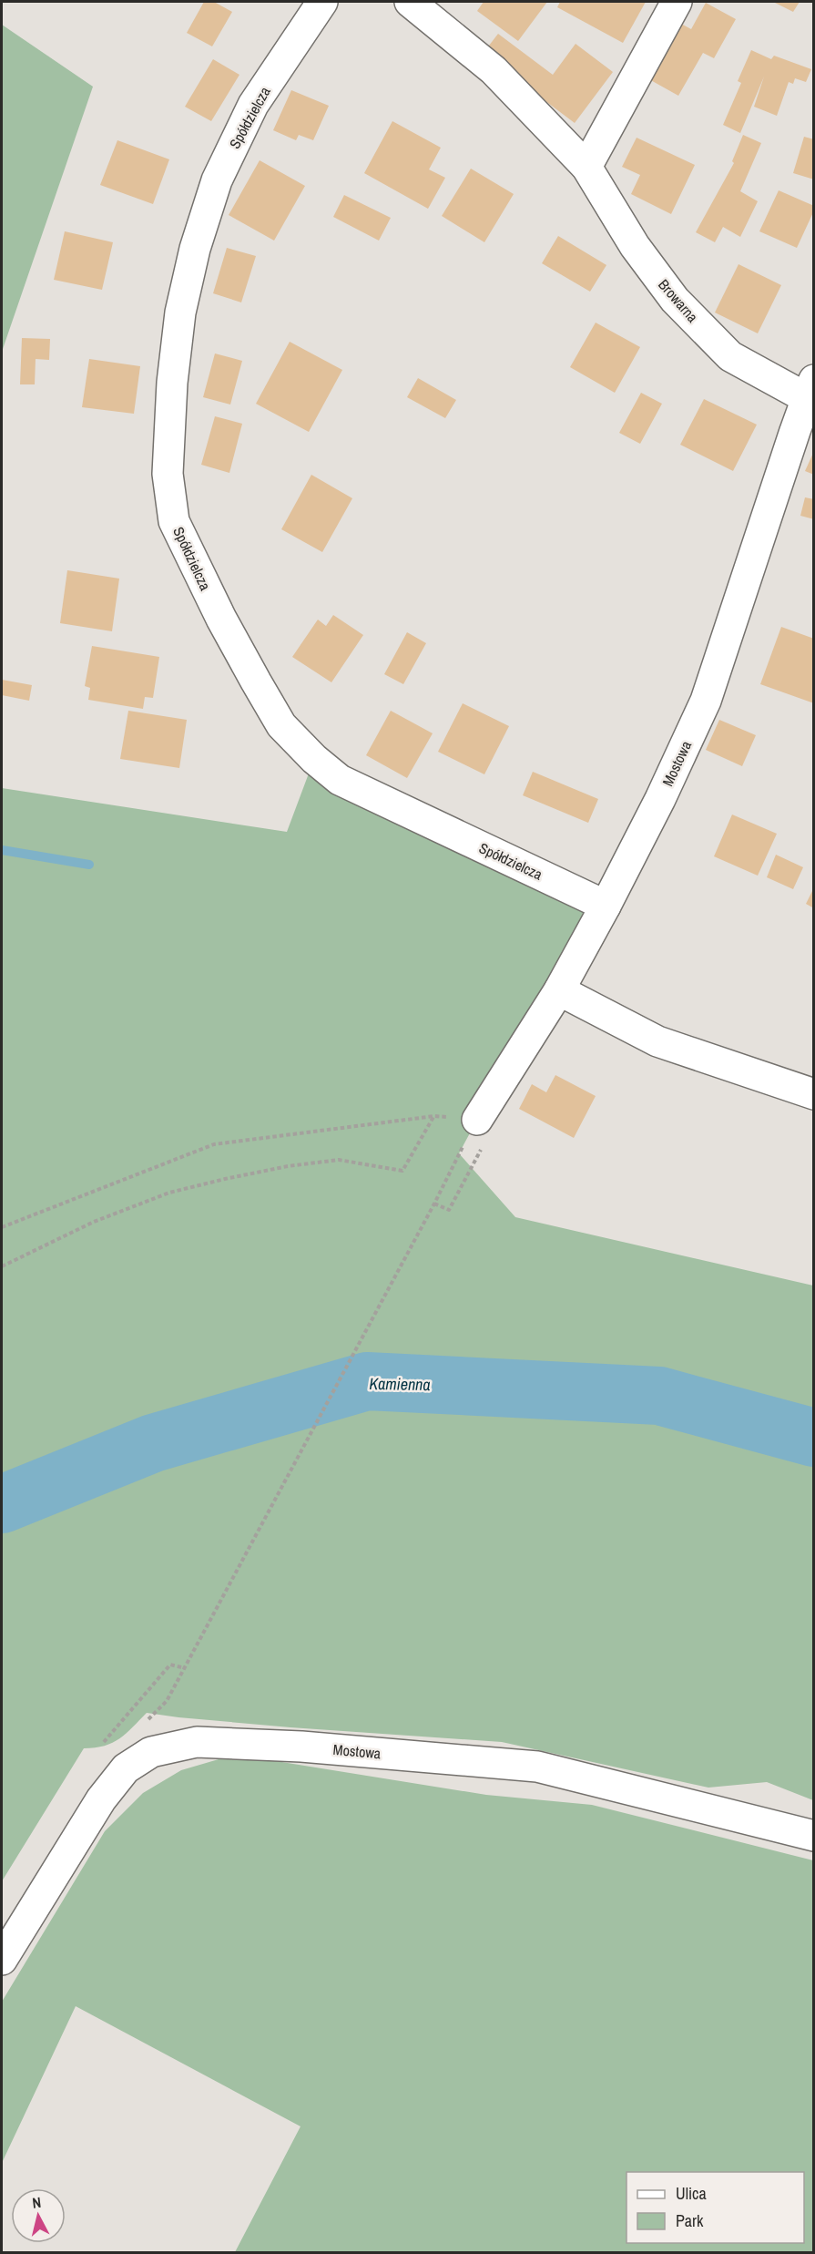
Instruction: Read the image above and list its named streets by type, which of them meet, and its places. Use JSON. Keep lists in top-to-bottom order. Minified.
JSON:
{"streets":{"street":["Spółdzielcza","Browarna","Mostowa"]},"crossings":[["Spółdzielcza","Mostowa"],["Browarna","Mostowa"]],"water":["Kamienna"],"legend":["Ulica","Park"],"north":"top"}
